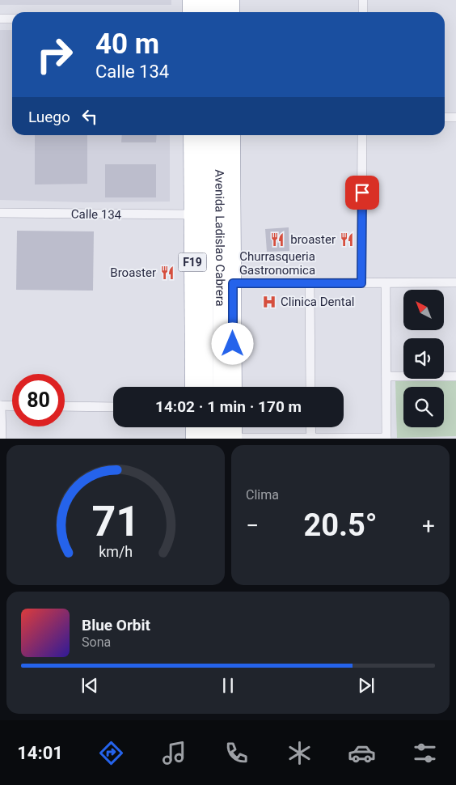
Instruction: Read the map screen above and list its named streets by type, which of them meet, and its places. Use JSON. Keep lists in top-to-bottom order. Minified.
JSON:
{"streets":{"highway":["Avenida Ladislao Cabrera","F19"],"street":["Calle 134"]},"crossings":[["Calle 134","F19"]],"places":{"restaurant":["Churrasqueria Gastronomica","broaster","Broaster"],"hospital":["Clinica Dental"]},"north":"top left","page":{"turn":["40 m","Calle 134"],"then":"Luego","limit":"80","trip":"14:02 · 1 min · 170 m","tile":"Clima","heat":["−","20.5°","+"],"song":["Blue Orbit","Sona"],"tabs":"14:01","gauge":["71","km/h"]}}
